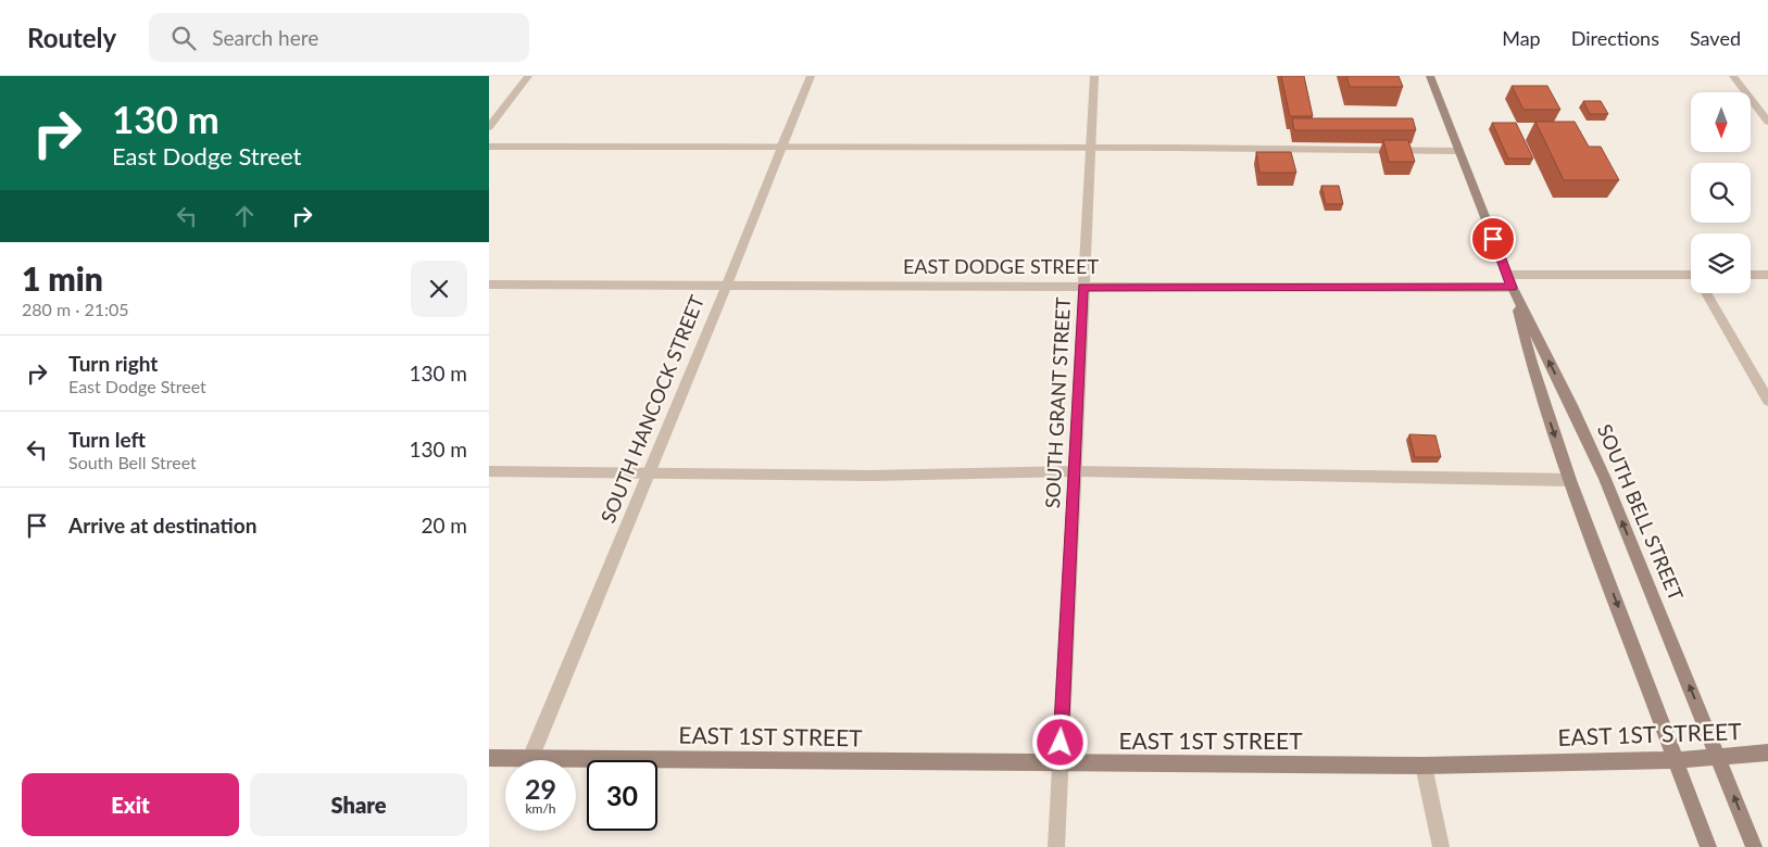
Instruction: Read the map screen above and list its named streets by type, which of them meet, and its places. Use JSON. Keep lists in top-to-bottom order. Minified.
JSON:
{"streets":{"main road":["SOUTH BELL STREET","EAST 1ST STREET"],"street":["EAST DODGE STREET","SOUTH GRANT STREET","SOUTH HANCOCK STREET"]},"crossings":[["EAST DODGE STREET","SOUTH GRANT STREET"],["EAST DODGE STREET","SOUTH HANCOCK STREET"],["EAST DODGE STREET","SOUTH BELL STREET"],["SOUTH GRANT STREET","EAST 1ST STREET"],["SOUTH HANCOCK STREET","EAST 1ST STREET"],["SOUTH BELL STREET","EAST 1ST STREET"]],"north":"bottom","page":{"header":"Routely","search":"Search here","nav":["Map","Directions","Saved"],"turn":["130 m","East Dodge Street"],"heading":["1 min","280 m · 21:05"],"list":[{"name":"Turn right","note":"East Dodge Street","value":"130 m"},{"name":"Turn left","note":"South Bell Street","value":"130 m"},{"name":"Arrive at destination","value":"20 m"}],"speed":"29 km/h","limit":"30","buttons":["Exit","Share"]}}
